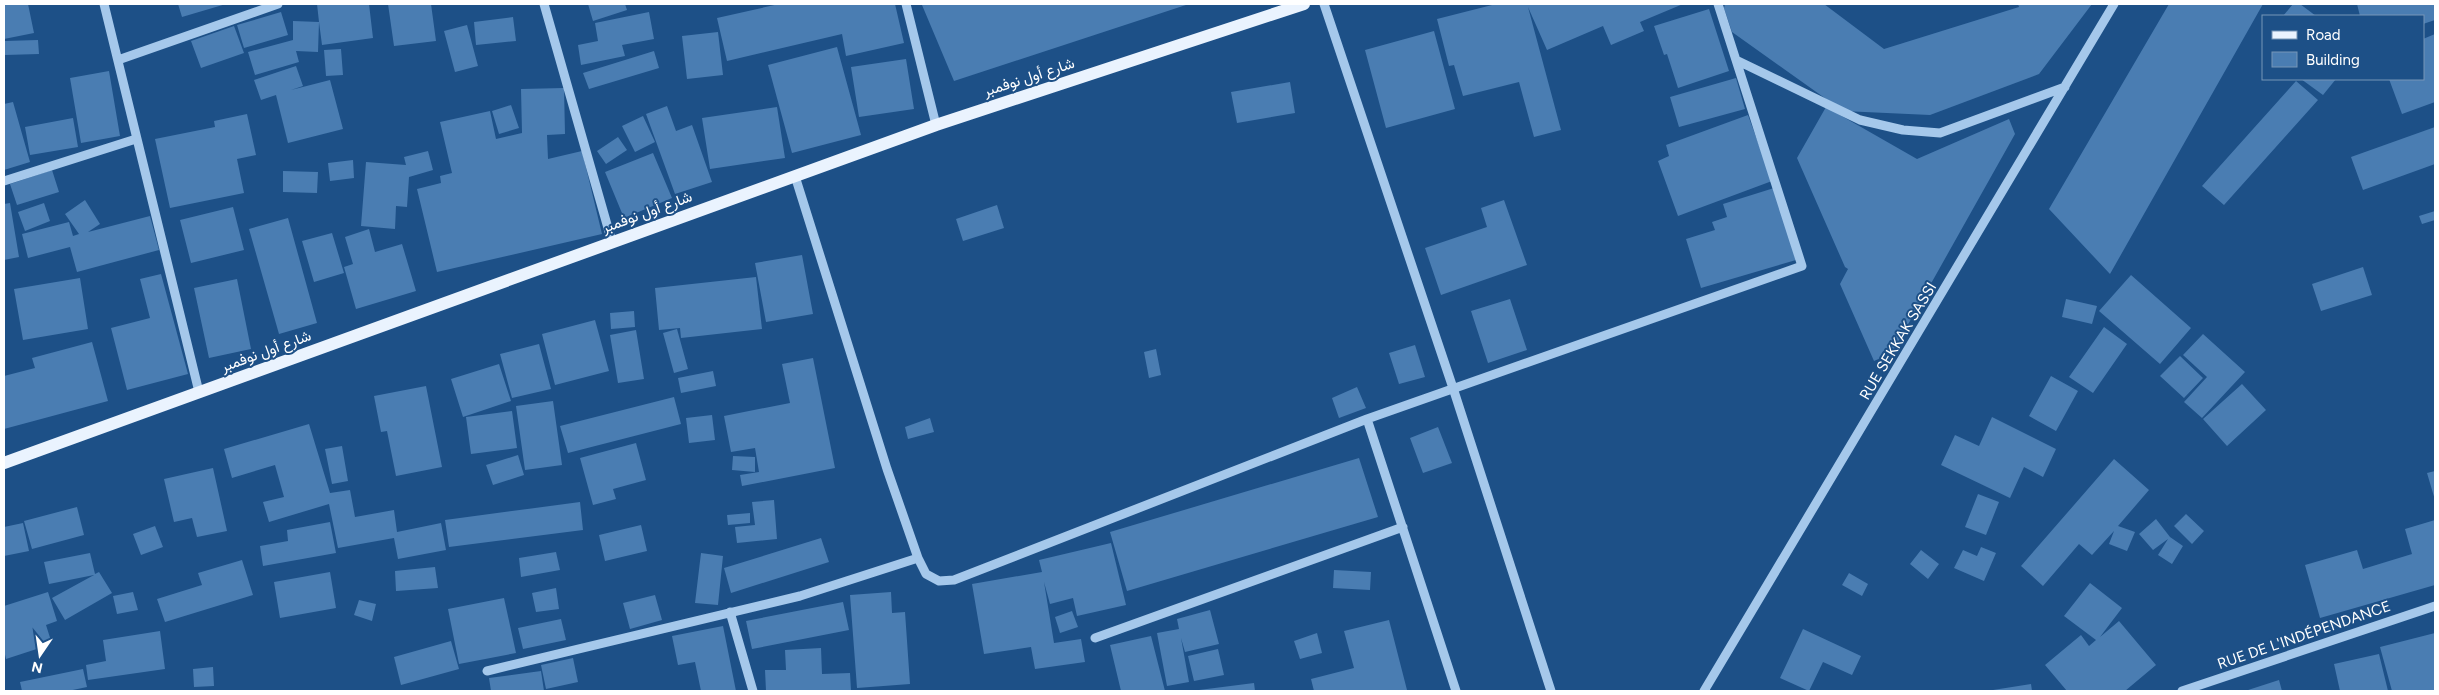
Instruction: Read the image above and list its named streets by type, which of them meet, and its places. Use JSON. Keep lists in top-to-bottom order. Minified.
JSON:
{"streets":{"main road":["شارع أول نوفمبر"],"street":["RUE SEKKAK SASSI","RUE DE L'INDÉPENDANCE"]},"legend":["Road","Building"],"north":"bottom"}
